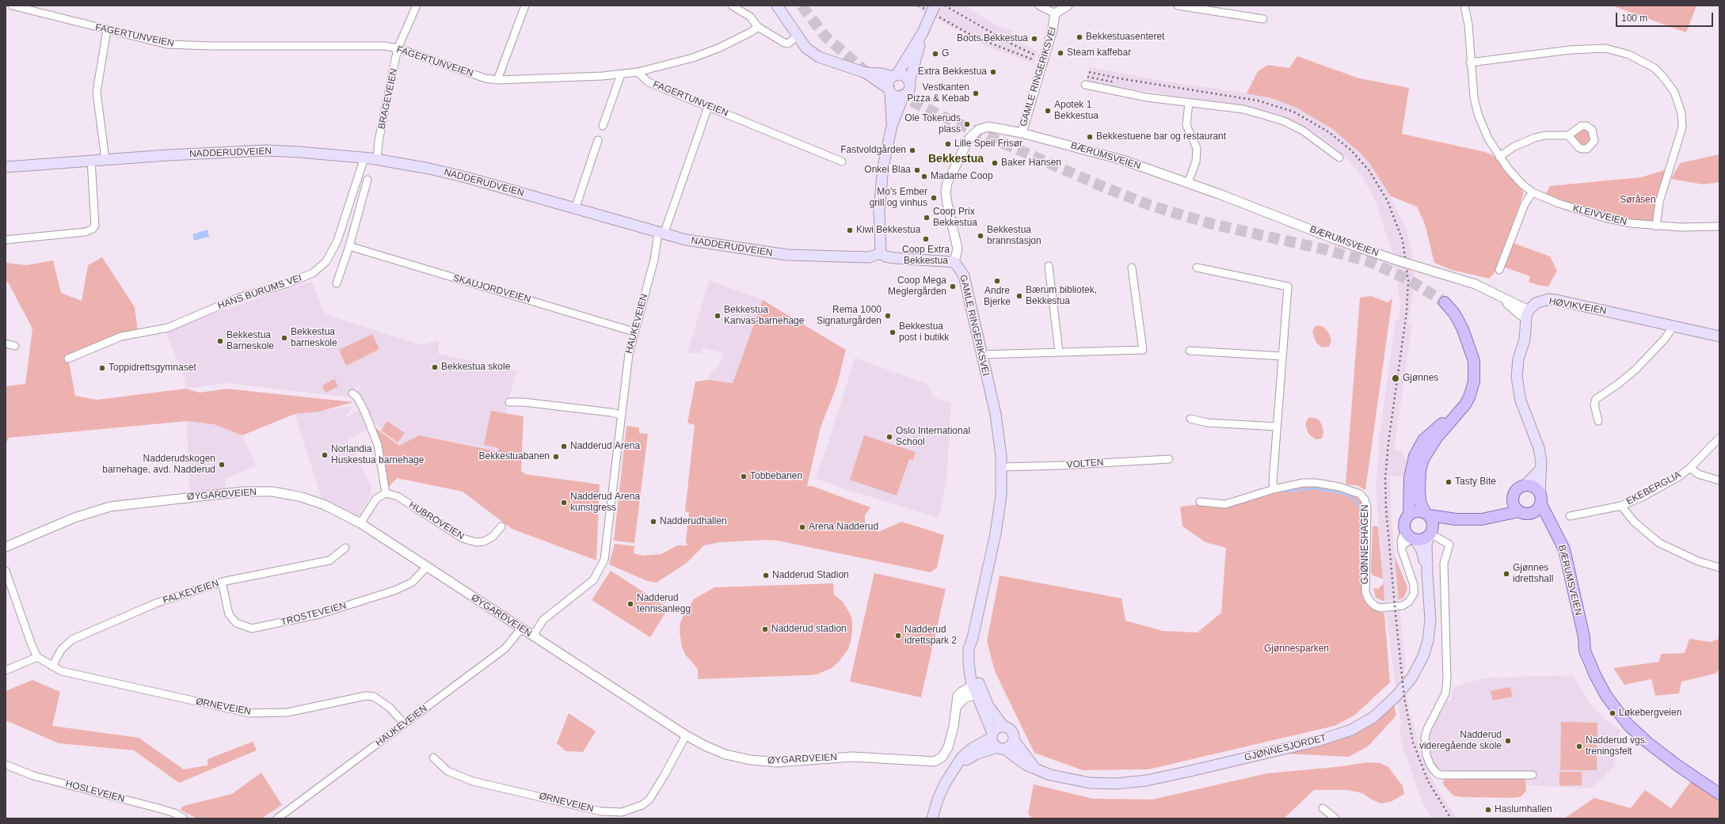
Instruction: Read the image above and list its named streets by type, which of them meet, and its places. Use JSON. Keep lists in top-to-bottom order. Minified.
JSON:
{"streets":{"main road":["GAMLE RINGERIKSVEI","NADDERUDVEIEN","BÆRUMSVEIEN","HØVIKVEIEN","GJØNNESJORDET"],"street":["FAGERTUNVEIEN","BRAGEVEIEN","KLEIVVEIEN","SKAUJORDVEIEN","HANS BURUMS VEI","HAUKEVEIEN","VOLTEN","EKEBERGLIA","ØYGARDVEIEN","HUBROVEIEN","GJØNNESHAGEN","FALKEVEIEN","TROSTEVEIEN","ØRNEVEIEN","HOSLEVEIEN"]},"crossings":[["FAGERTUNVEIEN","BRAGEVEIEN"],["FAGERTUNVEIEN","HAUKEVEIEN"],["GAMLE RINGERIKSVEI","BÆRUMSVEIEN"],["GAMLE RINGERIKSVEI","VOLTEN"],["GAMLE RINGERIKSVEI","ØYGARDVEIEN"],["GAMLE RINGERIKSVEI","GJØNNESJORDET"],["BRAGEVEIEN","NADDERUDVEIEN"],["NADDERUDVEIEN","HANS BURUMS VEI"],["NADDERUDVEIEN","HAUKEVEIEN"],["BÆRUMSVEIEN","HØVIKVEIEN"],["SKAUJORDVEIEN","HAUKEVEIEN"],["HAUKEVEIEN","ØYGARDVEIEN"],["HAUKEVEIEN","ØRNEVEIEN"],["ØYGARDVEIEN","TROSTEVEIEN"],["ØYGARDVEIEN","ØRNEVEIEN"],["GJØNNESHAGEN","GJØNNESJORDET"],["FALKEVEIEN","TROSTEVEIEN"],["FALKEVEIEN","ØRNEVEIEN"]],"districts":["Bekkestua"],"parks":["Søråsen","Gjønnesparken"],"places":["Bekkestuasenteret","Boots Bekkestua","Steam kaffebar","G","Extra Bekkestua","Vestkanten Pizza & Kebab","Apotek 1 Bekkestua","Ole Tokeruds plass","Bekkestuene bar og restaurant","Lille Speil Frisør","Fastvoldgården","Baker Hansen","Onkel Blaa","Madame Coop","Mo's Ember grill og vinhus","Coop Prix Bekkestua","Kiwi Bekkestua","Bekkestua brannstasjon","Coop Extra Bekkestua","Andre Bjerke","Coop Mega Meglergården","Bærum bibliotek, Bekkestua","Bekkestua Kanvas-barnehage","Rema 1000 Signaturgården","Bekkestua post i butikk","Bekkestua barneskole","Bekkestua Barneskole","Bekkestua skole","Toppidrettsgymnaset","Gjønnes","Oslo International School","Nadderud Arena","Norlandia Huskestua barnehage","Bekkestuabanen","Nadderudskogen barnehage, avd. Nadderud","Tobbebanen","Tasty Bite","Nadderud Arena kunstgress","Nadderudhallen","Arena Nadderud","Gjønnes idrettshall","Nadderud Stadion","Nadderud tennisanlegg","Nadderud stadion","Nadderud idrettspark 2","Løkebergveien","Nadderud videregående skole","Nadderud vgs. treningsfelt","Haslumhallen"],"scale_bar":"100 m"}
